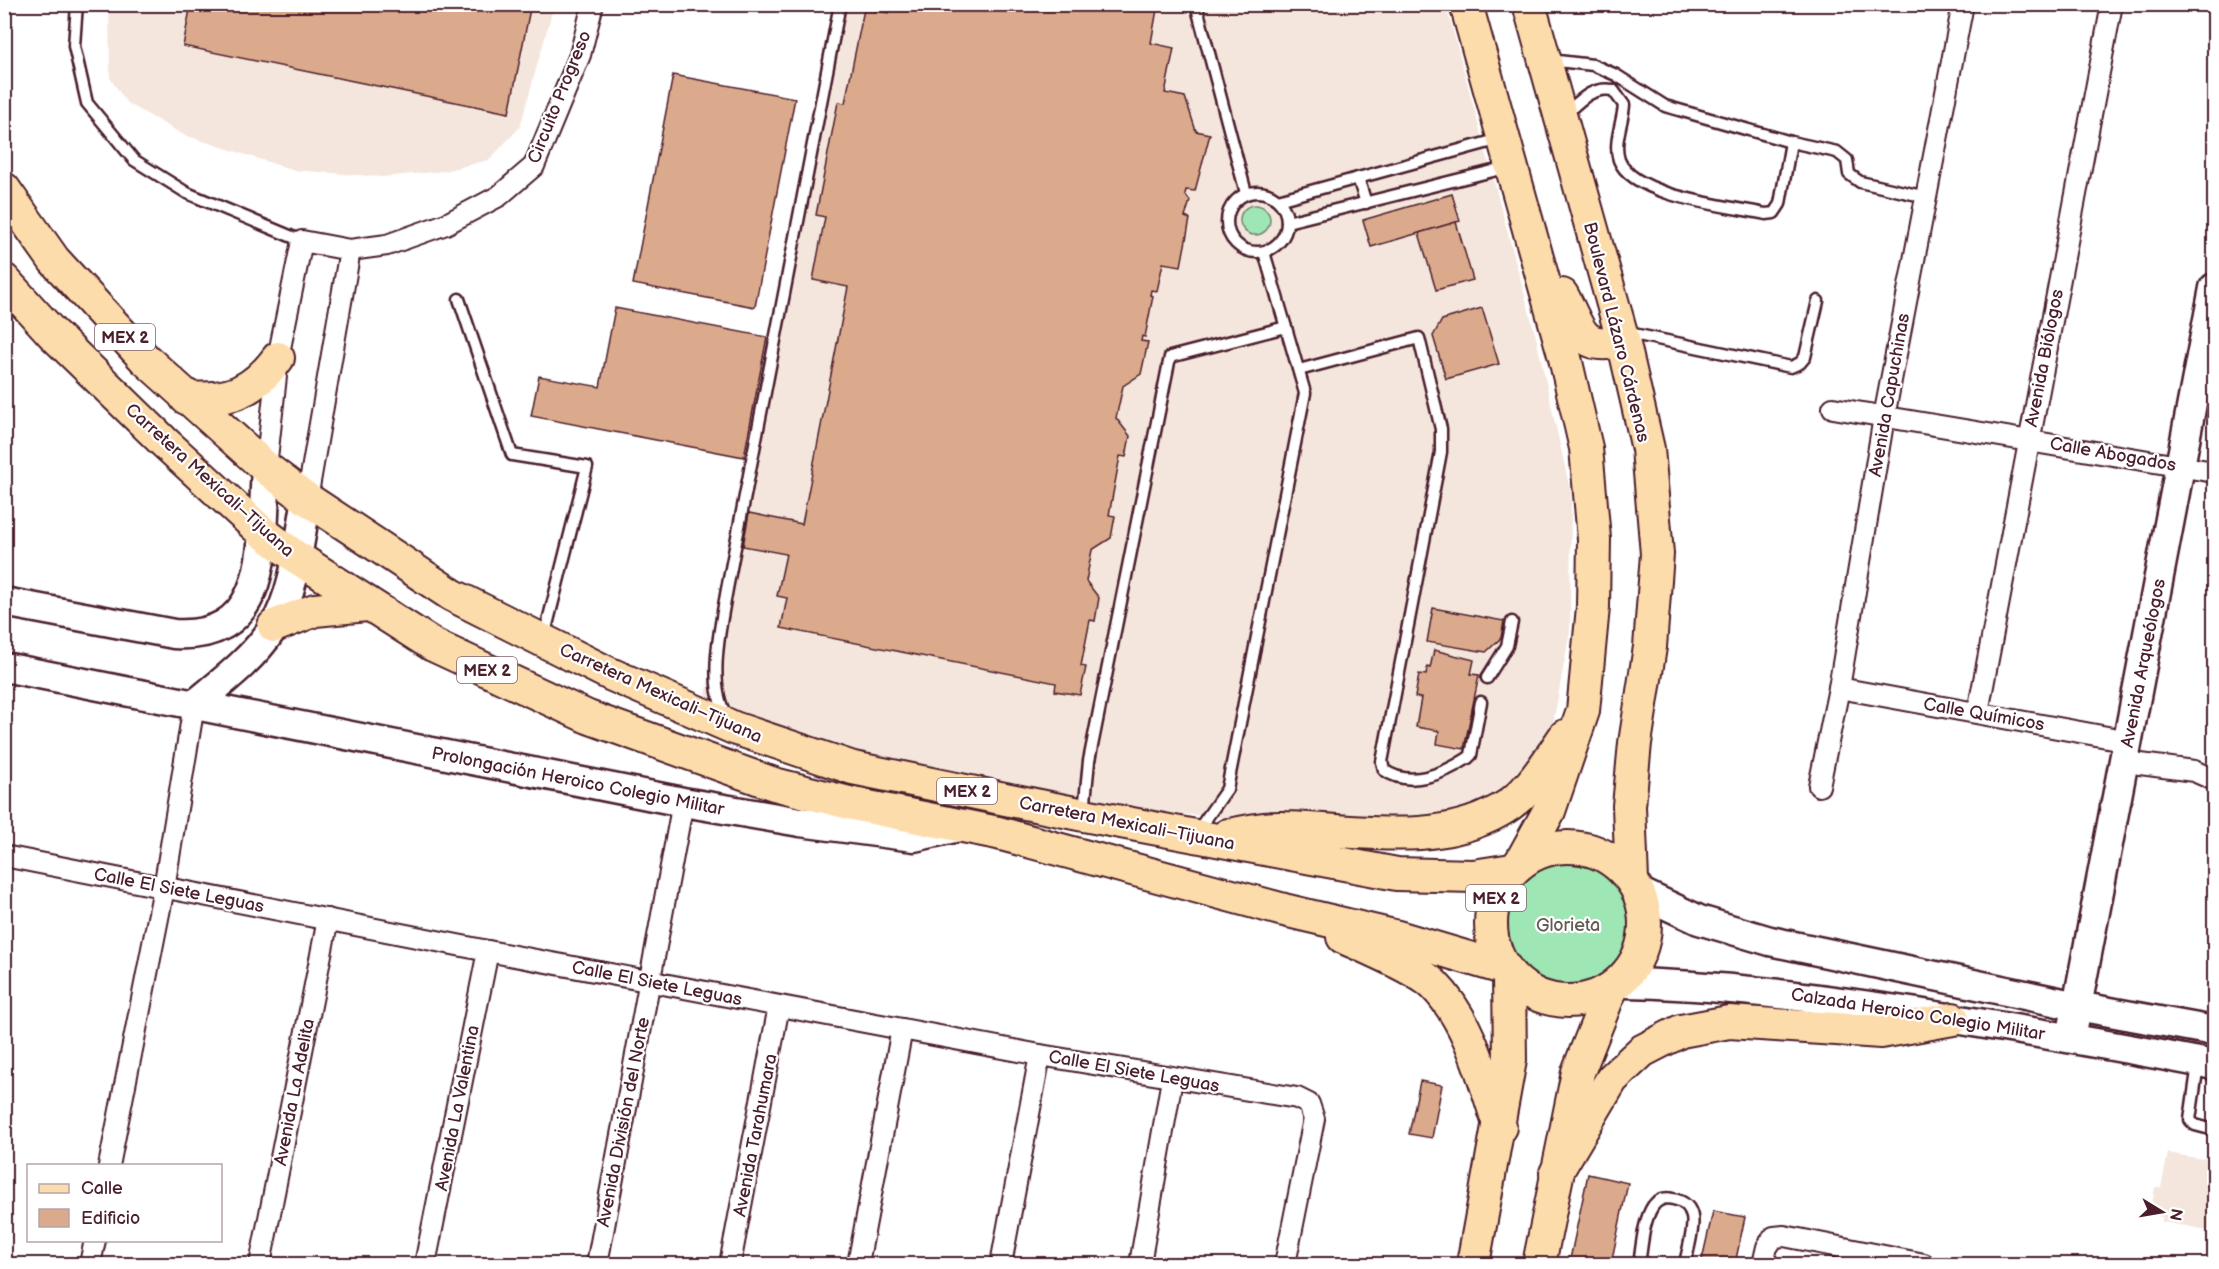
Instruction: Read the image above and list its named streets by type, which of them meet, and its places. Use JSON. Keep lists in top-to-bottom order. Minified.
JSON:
{"streets":{"main road":["Boulevard Lázaro Cárdenas","MEX 2","Carretera Mexicali–Tijuana","Avenida Arqueólogos","Prolongación Heroico Colegio Militar","Calzada Heroico Colegio Militar"],"street":["Circuito Progreso","Avenida Biólogos","Avenida Capuchinas","Calle Abogados","Calle Químicos","Calle El Siete Leguas","Avenida La Adelita","Avenida La Valentina","Avenida División del Norte","Avenida Tarahumara"]},"crossings":[["Boulevard Lázaro Cárdenas","MEX 2"],["Boulevard Lázaro Cárdenas","Carretera Mexicali–Tijuana"],["Boulevard Lázaro Cárdenas","Calzada Heroico Colegio Militar"],["MEX 2","Carretera Mexicali–Tijuana"],["MEX 2","Calzada Heroico Colegio Militar"],["Avenida Biólogos","Calle Abogados"],["Avenida Biólogos","Calle Químicos"],["Avenida Capuchinas","Calle Abogados"],["Avenida Capuchinas","Calle Químicos"],["Calle Abogados","Avenida Arqueólogos"],["Carretera Mexicali–Tijuana","Prolongación Heroico Colegio Militar"],["Carretera Mexicali–Tijuana","Calzada Heroico Colegio Militar"],["Avenida Arqueólogos","Calle Químicos"],["Avenida Arqueólogos","Calzada Heroico Colegio Militar"],["Prolongación Heroico Colegio Militar","Avenida División del Norte"],["Calle El Siete Leguas","Avenida La Adelita"],["Calle El Siete Leguas","Avenida La Valentina"],["Calle El Siete Leguas","Avenida División del Norte"],["Calle El Siete Leguas","Avenida Tarahumara"]],"parks":["Glorieta"],"legend":["Calle","Edificio"],"north":"right"}
